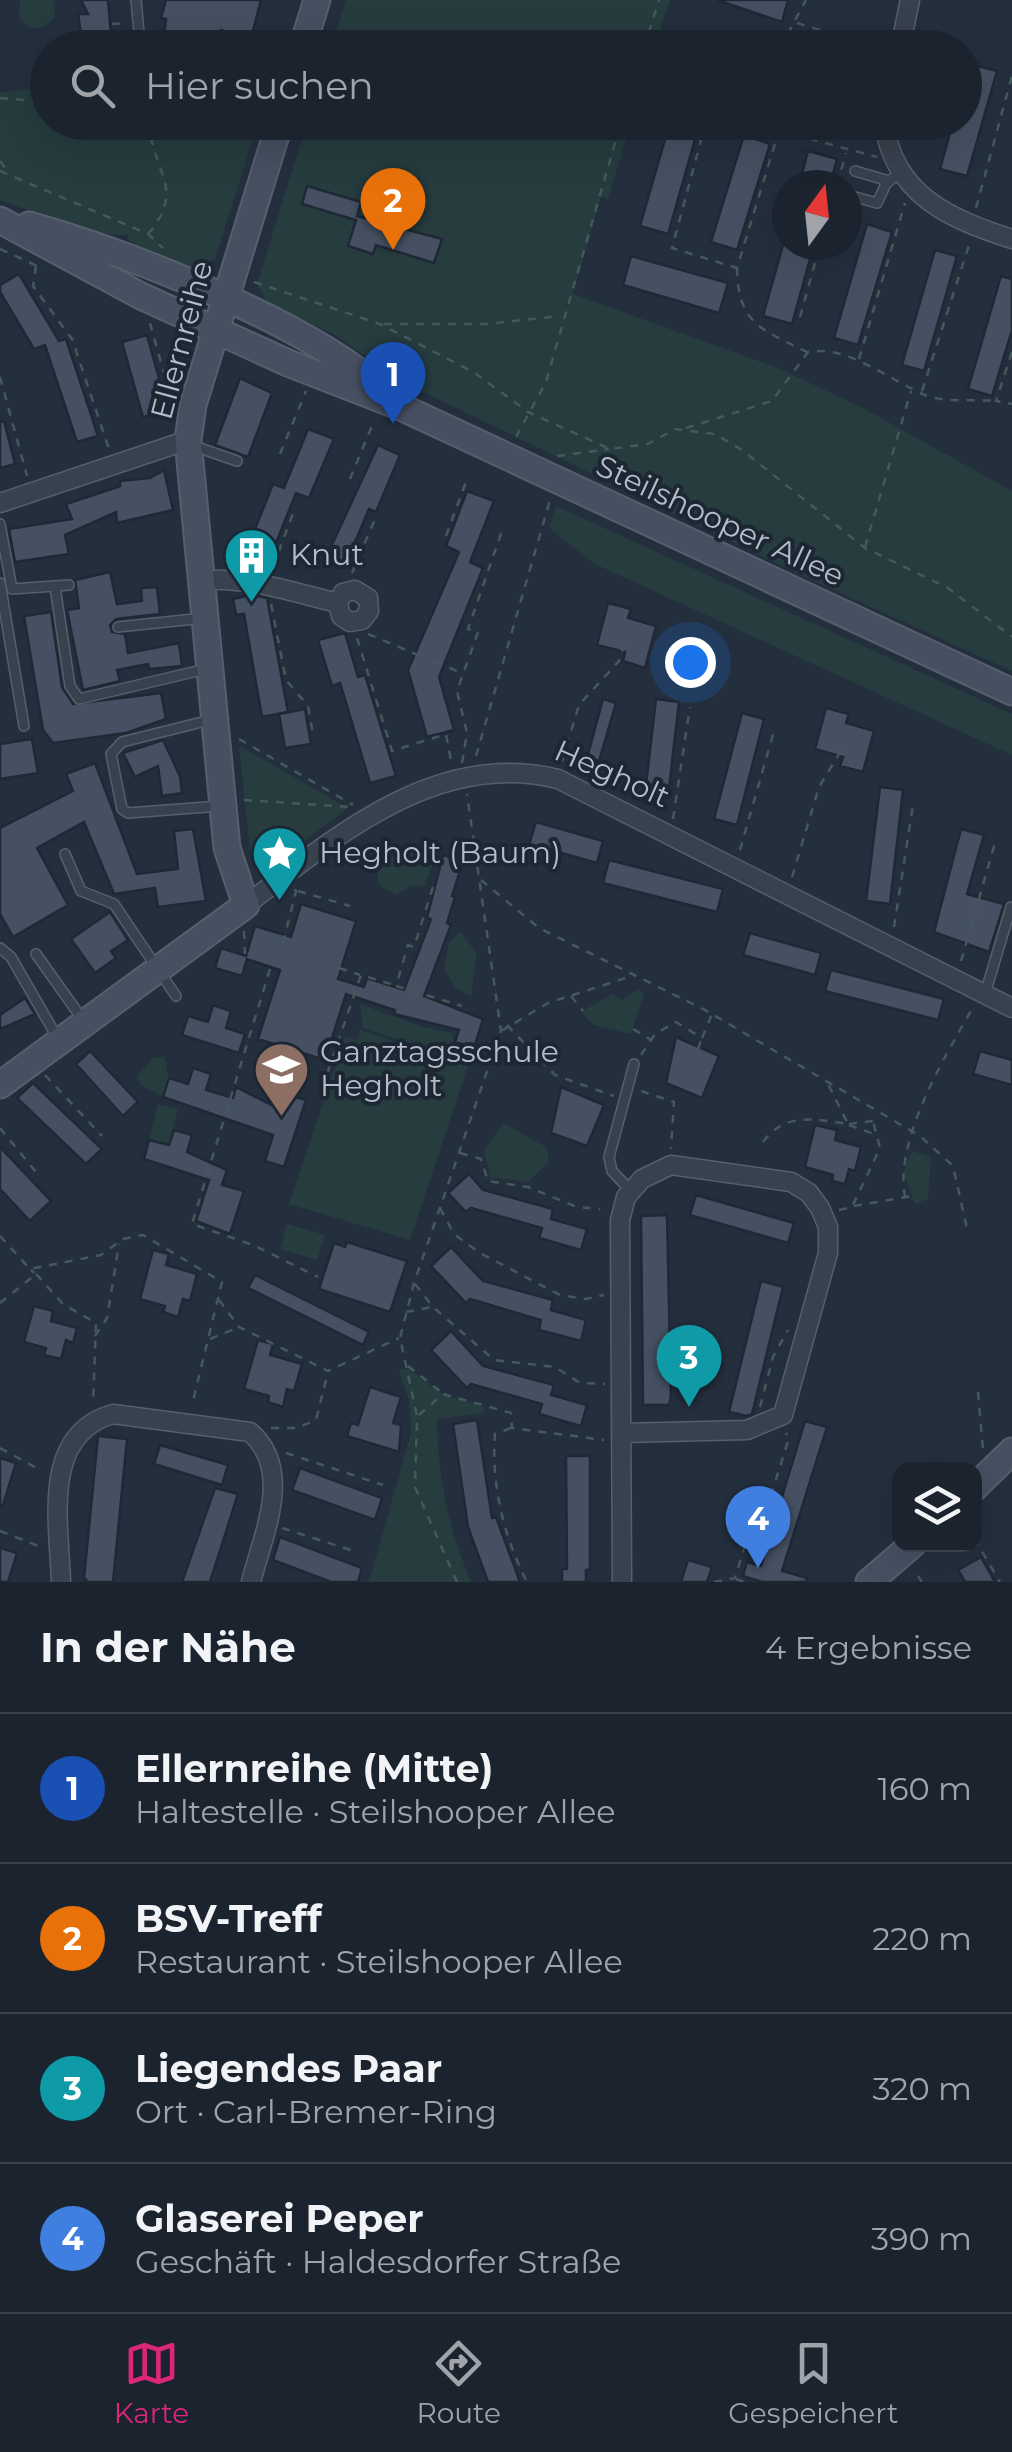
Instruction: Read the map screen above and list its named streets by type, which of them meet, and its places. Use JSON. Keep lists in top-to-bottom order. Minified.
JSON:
{"streets":{"main road":["Ellernreihe","Steilshooper Allee","Hegholt"]},"crossings":[["Ellernreihe","Steilshooper Allee"],["Ellernreihe","Hegholt"]],"places":{"building":["Knut"],"place":["Hegholt (Baum)"],"school or university":["Ganztagsschule Hegholt"]},"north":"top","page":{"search":"Hier suchen","pins":["2","1","3","4"],"heading":["In der Nähe","4 Ergebnisse"],"list":[{"mark":"1","name":"Ellernreihe (Mitte)","note":"Haltestelle · Steilshooper Allee","value":"160 m"},{"mark":"2","name":"BSV-Treff","note":"Restaurant · Steilshooper Allee","value":"220 m"},{"mark":"3","name":"Liegendes Paar","note":"Ort · Carl-Bremer-Ring","value":"320 m"},{"mark":"4","name":"Glaserei Peper","note":"Geschäft · Haldesdorfer Straße","value":"390 m"}],"nav":["Karte","Route","Gespeichert"]}}
